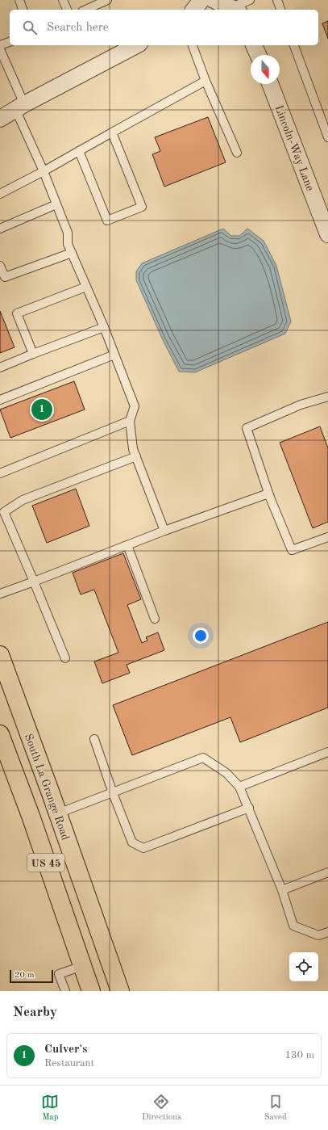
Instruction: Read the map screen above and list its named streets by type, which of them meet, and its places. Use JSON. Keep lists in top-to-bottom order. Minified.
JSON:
{"streets":{"main road":["South La Grange Road","US 45"],"street":["Lincoln-Way Lane"]},"scale_bar":"20 m","north":"bottom","page":{"search":"Search here","pins":"1","scale":"20 m","heading":"Nearby","list":[{"mark":"1","name":"Culver's","note":"Restaurant","value":"130 m"}],"nav":["Map","Directions","Saved"]}}
